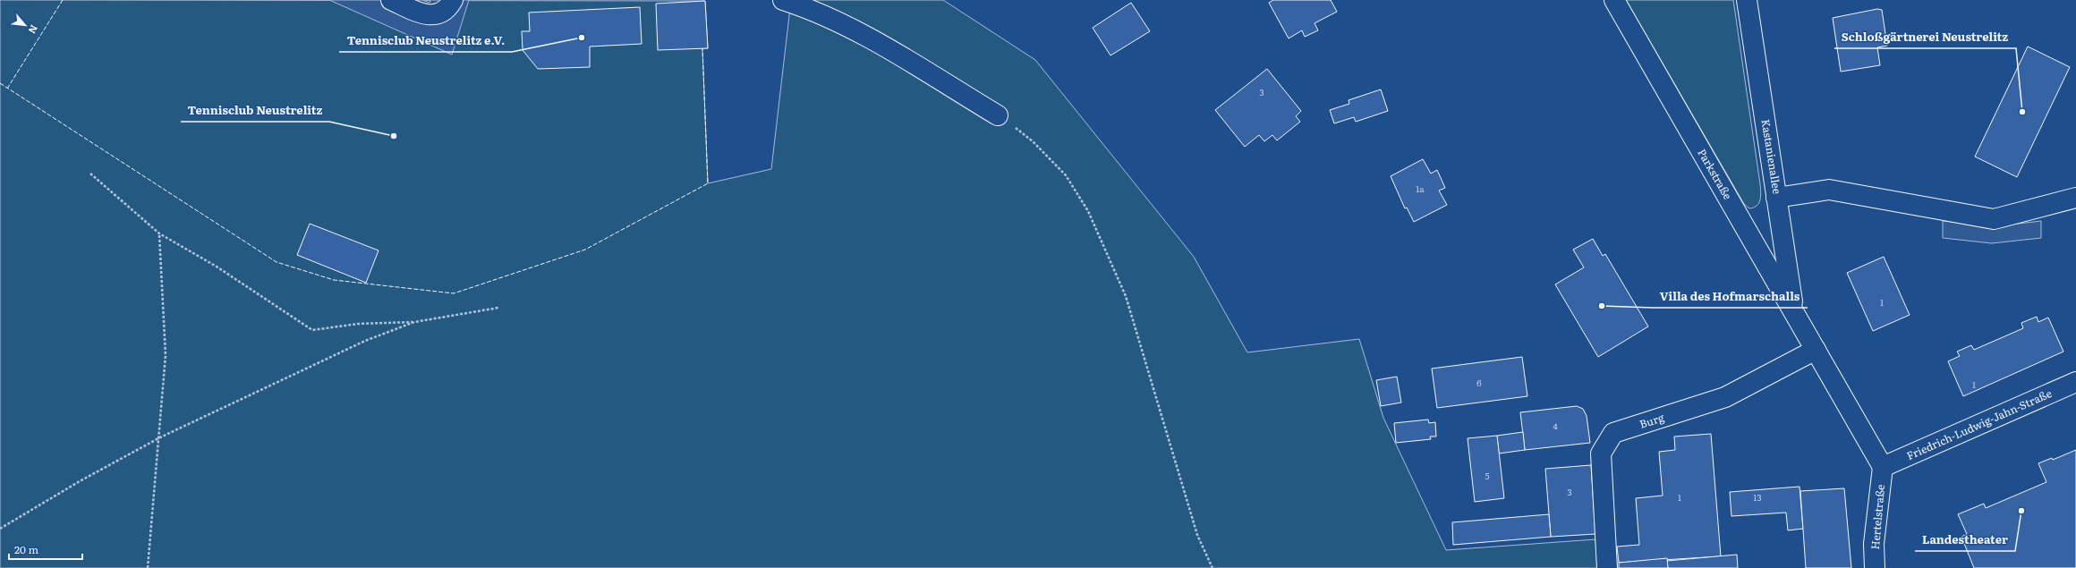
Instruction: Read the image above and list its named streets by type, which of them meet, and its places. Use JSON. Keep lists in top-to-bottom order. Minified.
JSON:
{"streets":{"street":["Kastanienallee","Parkstraße","Burg","Friedrich-Ludwig-Jahn-Straße","Hertelstraße"]},"crossings":[["Kastanienallee","Parkstraße"],["Parkstraße","Burg"],["Friedrich-Ludwig-Jahn-Straße","Hertelstraße"]],"places":["Tennisclub Neustrelitz e.V.","Schloßgärtnerei Neustrelitz","Tennisclub Neustrelitz","Villa des Hofmarschalls","Landestheater"],"house_numbers":["3","1a","1","6","1","4","5","3","1","13"],"scale_bar":"20 m","north":"bottom right"}
